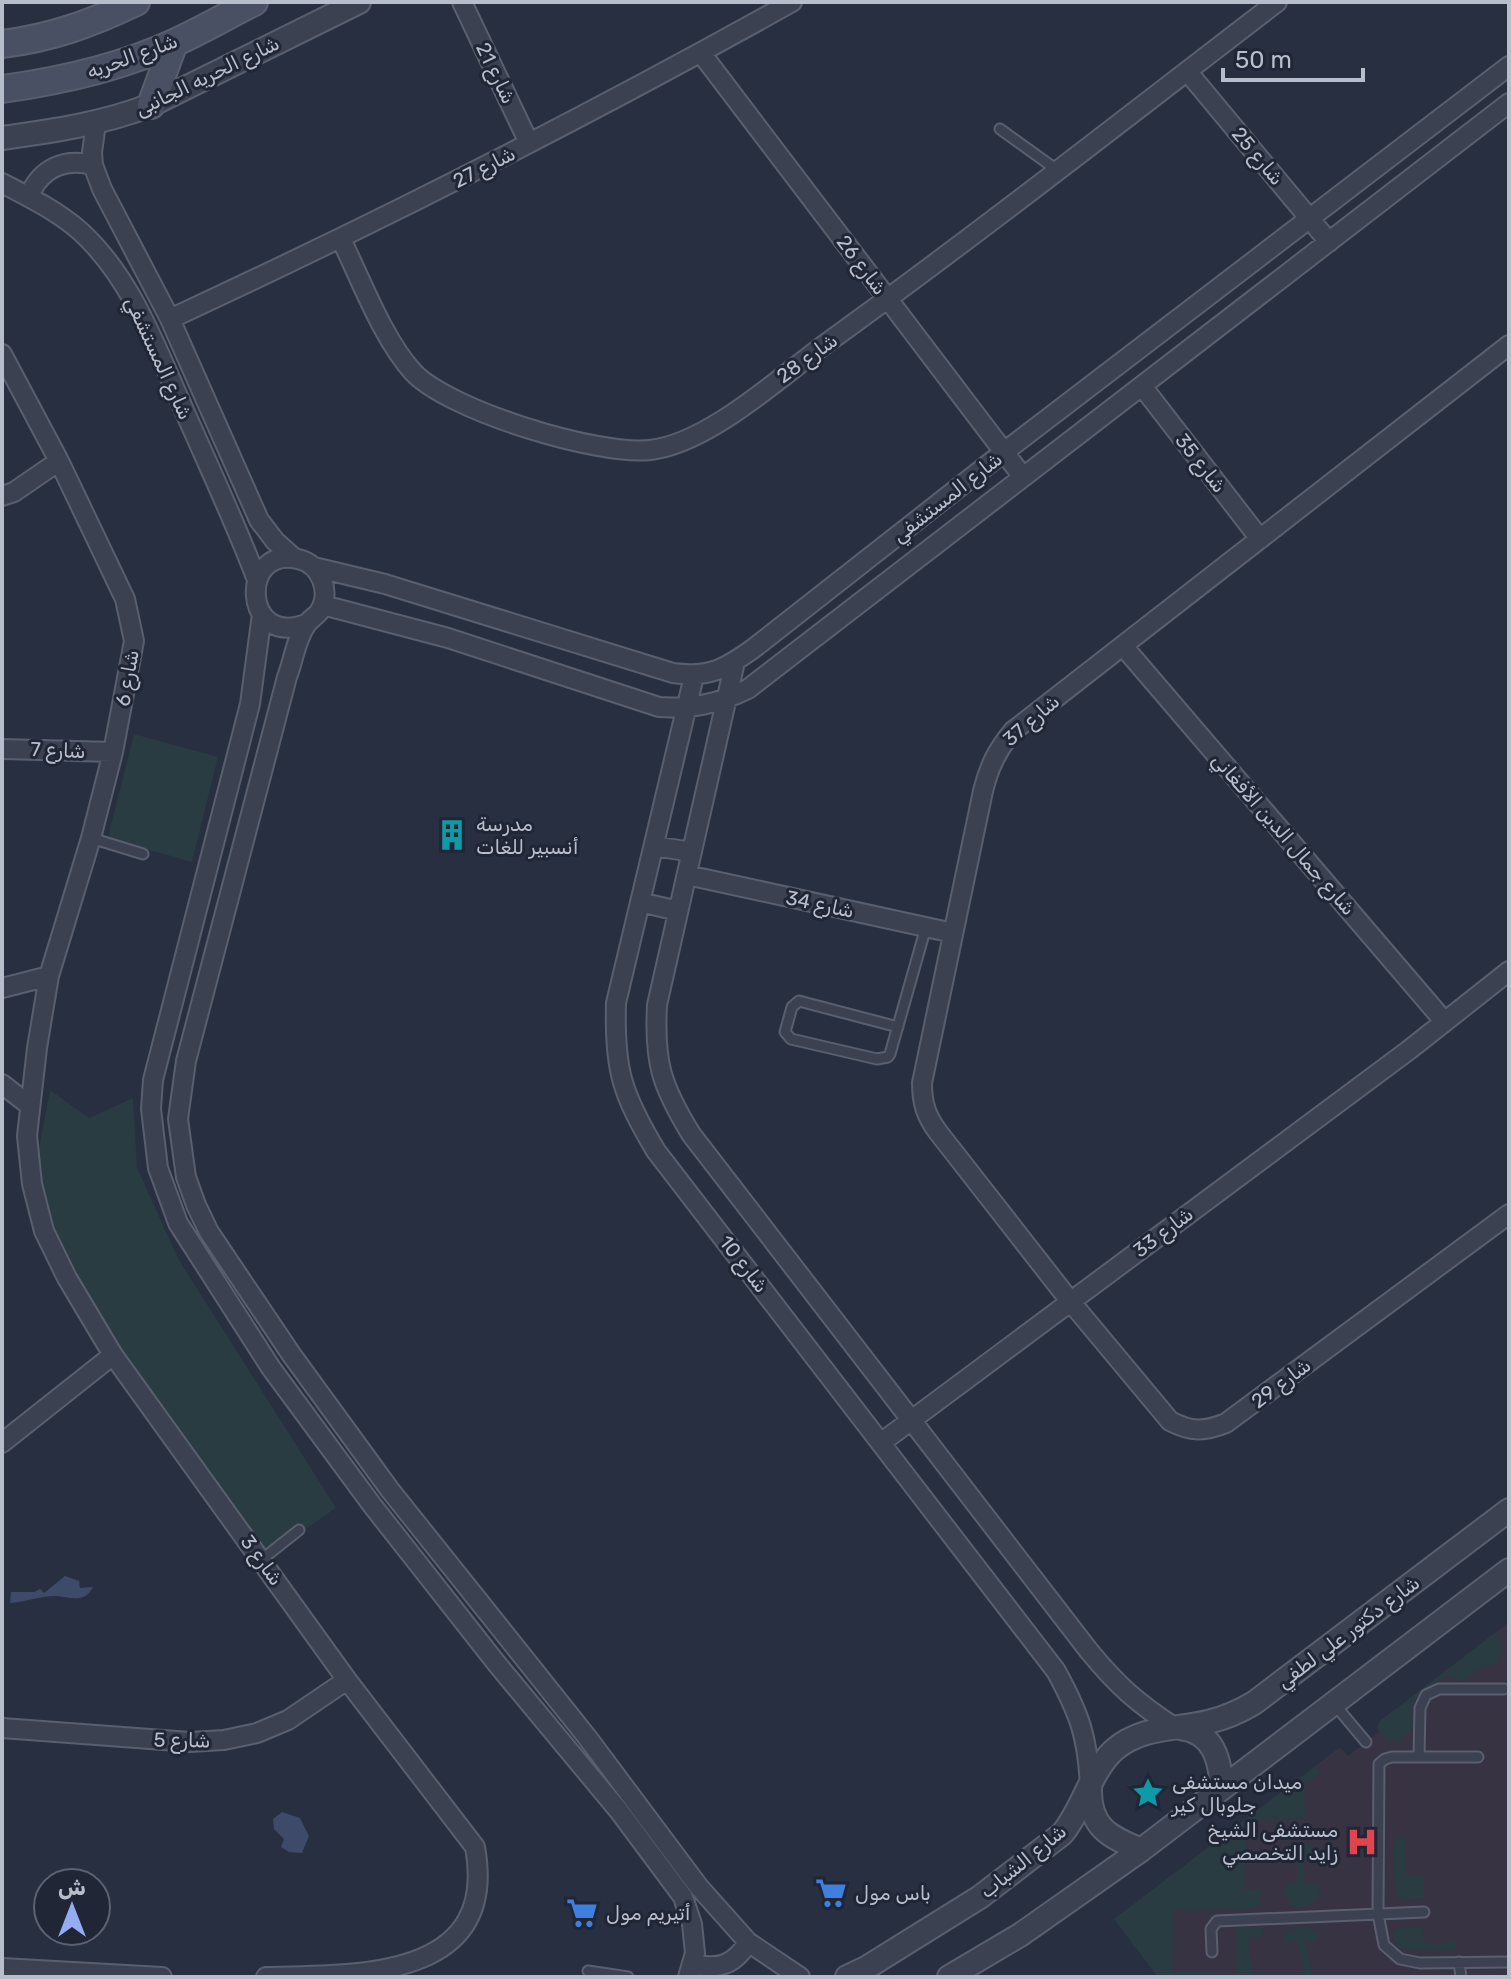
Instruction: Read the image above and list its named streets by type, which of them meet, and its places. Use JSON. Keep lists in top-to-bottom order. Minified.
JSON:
{"streets":{"main road":["شارع الحريه"],"street":["شارع 21","شارع الحريه الجانبى","شارع 25","شارع 27","شارع 26","شارع المستشفي","شارع 28","شارع 35","شارع 6","شارع 37","شارع 7","شارع جمال الدين الأفغاني","شارع 34","شارع 33","شارع 10","شارع 29","شارع 3","شارع دكتور علي لطفي","شارع 5","شارع الشباب"]},"crossings":[["شارع 21","شارع 27"],["شارع الحريه الجانبى","شارع المستشفي"],["شارع 25","شارع المستشفي"],["شارع 25","شارع 28"],["شارع 27","شارع 26"],["شارع 27","شارع المستشفي"],["شارع 27","شارع 28"],["شارع 26","شارع المستشفي"],["شارع 26","شارع 28"],["شارع المستشفي","شارع 35"],["شارع المستشفي","شارع 10"],["شارع 35","شارع 37"],["شارع 6","شارع 7"],["شارع 6","شارع 3"],["شارع 37","شارع جمال الدين الأفغاني"],["شارع 37","شارع 34"],["شارع 37","شارع 33"],["شارع 37","شارع 29"],["شارع جمال الدين الأفغاني","شارع 33"],["شارع 34","شارع 10"],["شارع 33","شارع 10"],["شارع 33","شارع 29"],["شارع 10","شارع دكتور علي لطفي"],["شارع 10","شارع الشباب"],["شارع 3","شارع 5"],["شارع دكتور علي لطفي","شارع الشباب"]],"places":{"building":["مدرسة أنسبير للغات"],"place":["ميدان مستشفى جلوبال كير"],"hospital":["مستشفى الشيخ زايد التخصصي"],"supermarket":["باس مول","أتيريم مول"]},"scale_bar":"50 m","north":"top"}
